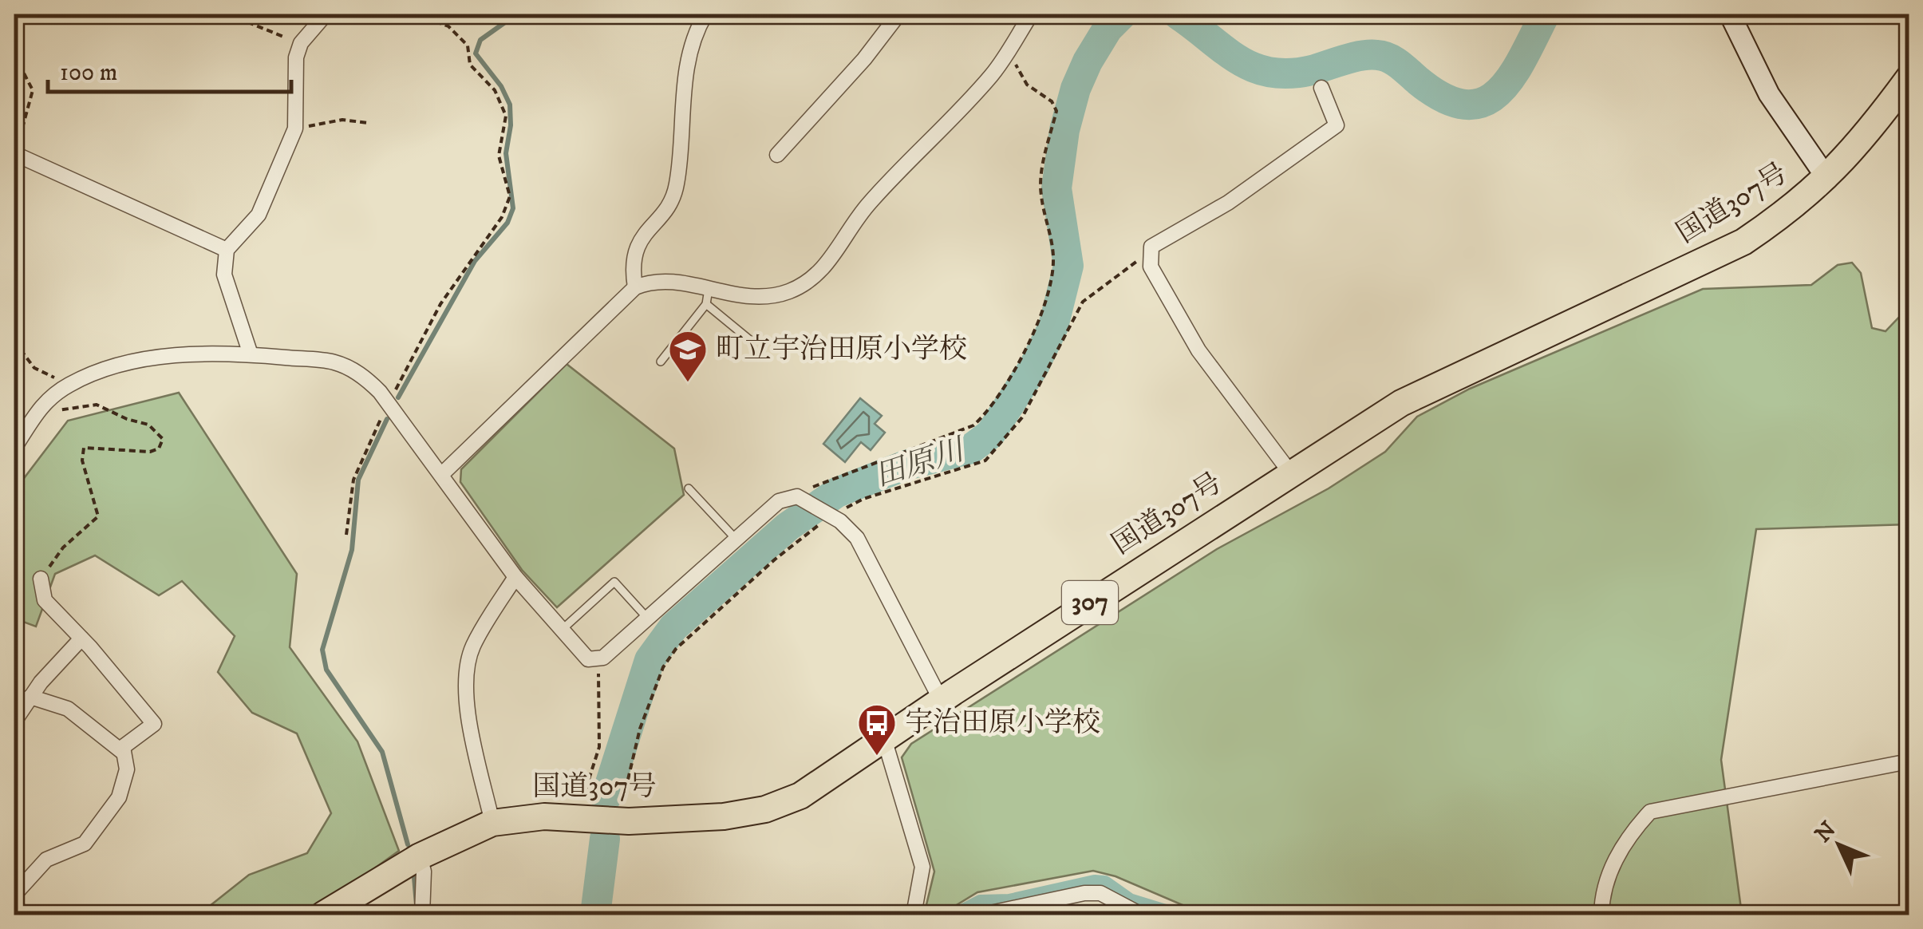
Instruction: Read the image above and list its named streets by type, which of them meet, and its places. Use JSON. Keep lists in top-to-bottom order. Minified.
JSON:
{"streets":{"highway":["国道307号","307"]},"water":["田原川"],"places":{"school or university":["町立宇治田原小学校"],"bus stop":["宇治田原小学校"]},"scale_bar":"100 m","north":"top left"}
